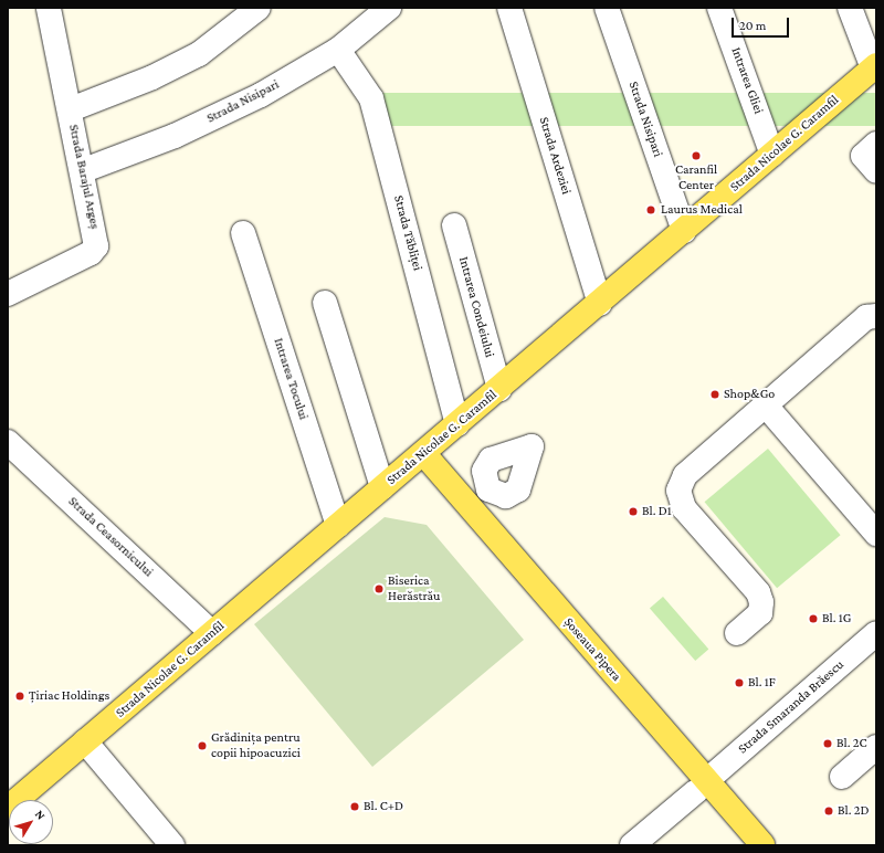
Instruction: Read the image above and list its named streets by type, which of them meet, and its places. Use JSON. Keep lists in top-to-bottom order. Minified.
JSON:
{"streets":{"main road":["Strada Nicolae G. Caramfil","Șoseaua Pipera"],"street":["Intrarea Gliei","Strada Nisipari","Strada Ardeziei","Strada Barajul Argeș","Strada Tăbliței","Intrarea Condeiului","Intrarea Tocului","Strada Ceasornicului","Strada Smaranda Brăescu"]},"crossings":[["Intrarea Gliei","Strada Nicolae G. Caramfil"],["Strada Nisipari","Strada Nicolae G. Caramfil"],["Strada Nisipari","Strada Barajul Argeș"],["Strada Nisipari","Strada Tăbliței"],["Strada Nicolae G. Caramfil","Strada Ardeziei"],["Strada Nicolae G. Caramfil","Strada Tăbliței"],["Strada Nicolae G. Caramfil","Intrarea Condeiului"],["Strada Nicolae G. Caramfil","Intrarea Tocului"],["Strada Nicolae G. Caramfil","Strada Ceasornicului"],["Strada Nicolae G. Caramfil","Șoseaua Pipera"],["Șoseaua Pipera","Strada Smaranda Brăescu"]],"places":["Caranfil Center","Laurus Medical","Shop&Go","Bl. D1","Biserica Herăstrău","Bl. 1G","Bl. 1F","Țiriac Holdings","Bl. 2C","Grădinița pentru copii hipoacuzici","Bl. C+D","Bl. 2D"],"scale_bar":"20 m","north":"top right"}
